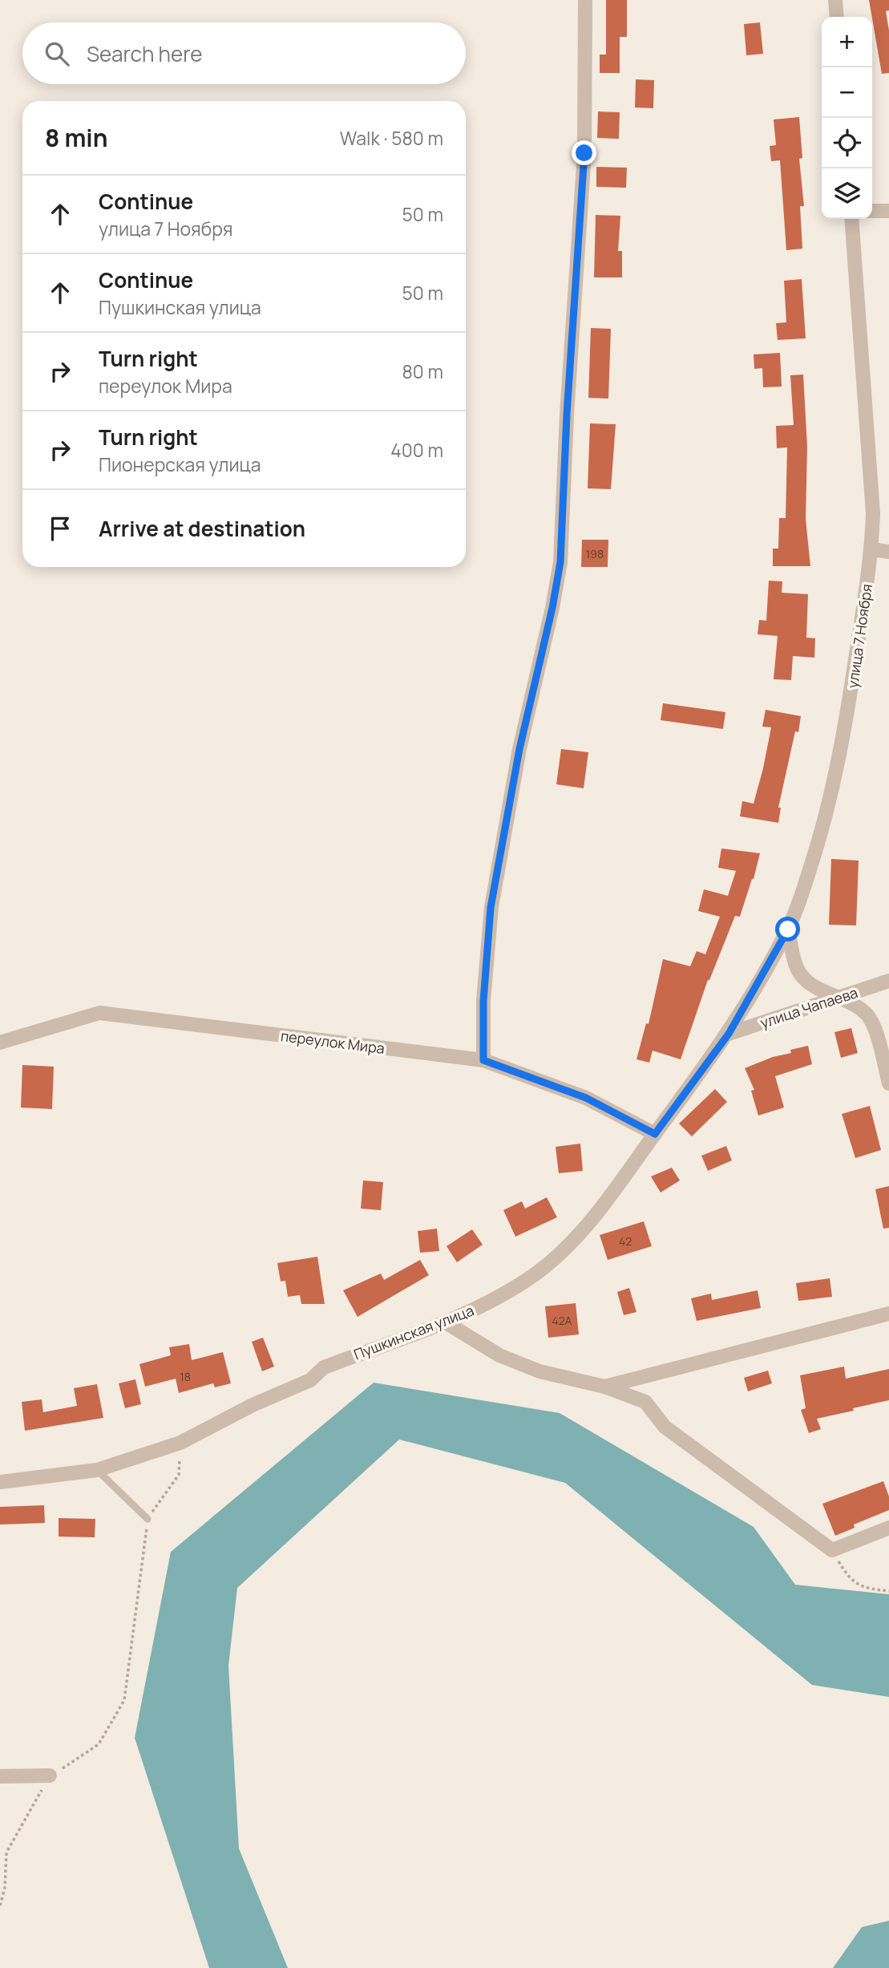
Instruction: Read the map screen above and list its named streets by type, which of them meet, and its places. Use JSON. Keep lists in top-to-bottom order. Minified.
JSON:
{"streets":{"street":["улица 7 Ноября","улица Чапаева","переулок Мира","Пушкинская улица"]},"crossings":[["улица 7 Ноября","улица Чапаева"],["улица 7 Ноября","Пушкинская улица"],["улица Чапаева","Пушкинская улица"],["переулок Мира","Пушкинская улица"]],"house_numbers":["198","42","42А","18"],"page":{"map_buttons":["+","−"],"search":"Search here","heading":["8 min","Walk · 580 m"],"list":[["Continue","улица 7 Ноября","50 m"],["Continue","Пушкинская улица","50 m"],["Turn right","переулок Мира","80 m"],["Turn right","Пионерская улица","400 m"],"Arrive at destination"]}}
